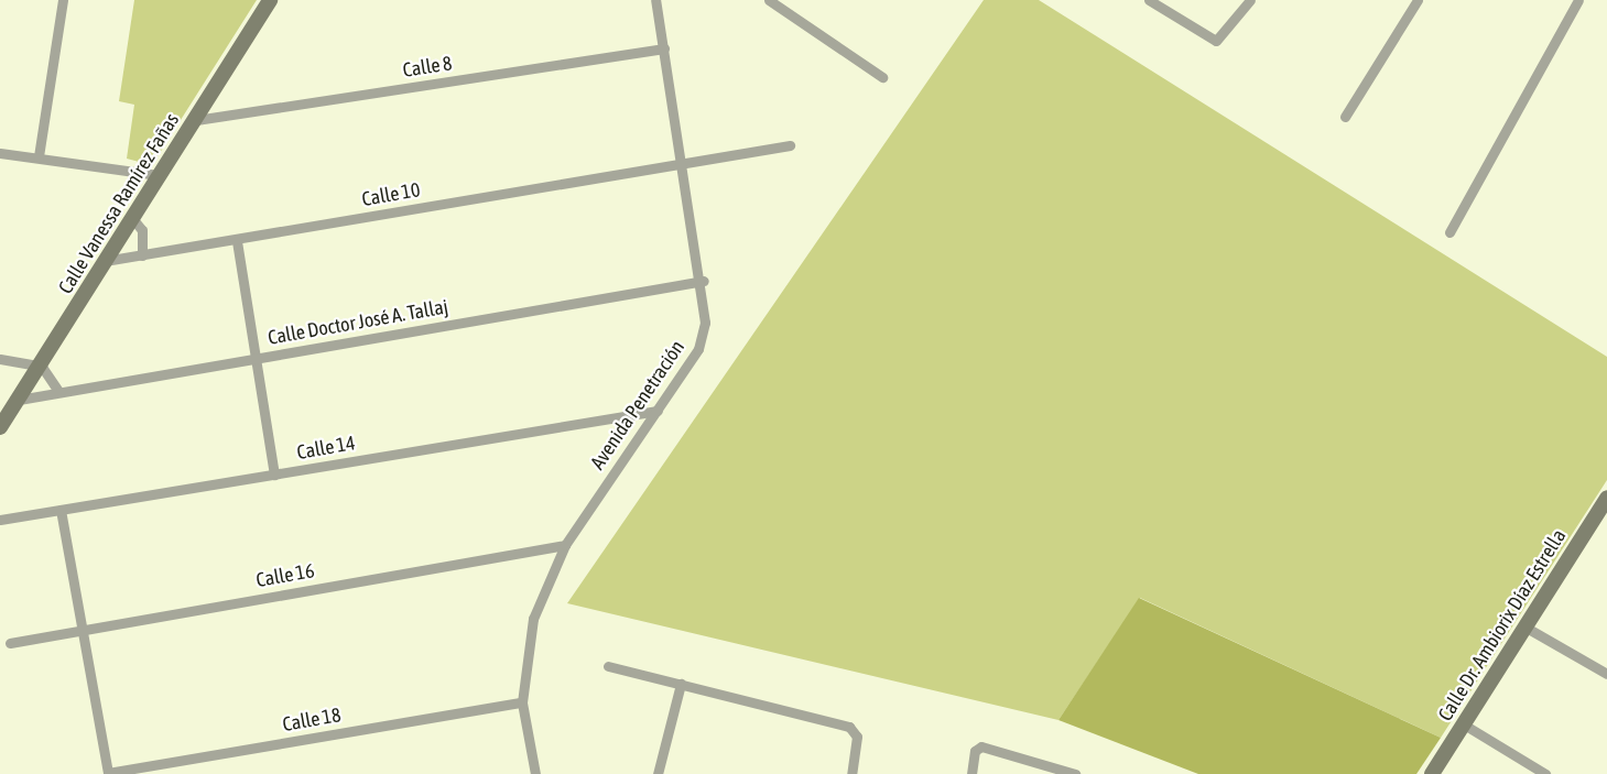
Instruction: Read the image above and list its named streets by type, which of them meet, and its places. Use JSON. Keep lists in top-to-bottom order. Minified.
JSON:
{"streets":{"street":["Calle 8","Calle 10","Calle Vanessa Ramírez Fañas","Calle Doctor José A. Tallaj","Avenida Penetración","Calle 14","Calle 16","Calle Dr. Ambiorix Díaz Estrella","Calle 18"]},"crossings":[["Calle 8","Calle Vanessa Ramírez Fañas"],["Calle 8","Avenida Penetración"],["Calle 10","Calle Vanessa Ramírez Fañas"],["Calle 10","Avenida Penetración"],["Calle Vanessa Ramírez Fañas","Calle Doctor José A. Tallaj"],["Calle Doctor José A. Tallaj","Avenida Penetración"],["Avenida Penetración","Calle 14"],["Avenida Penetración","Calle 16"],["Avenida Penetración","Calle 18"]]}
